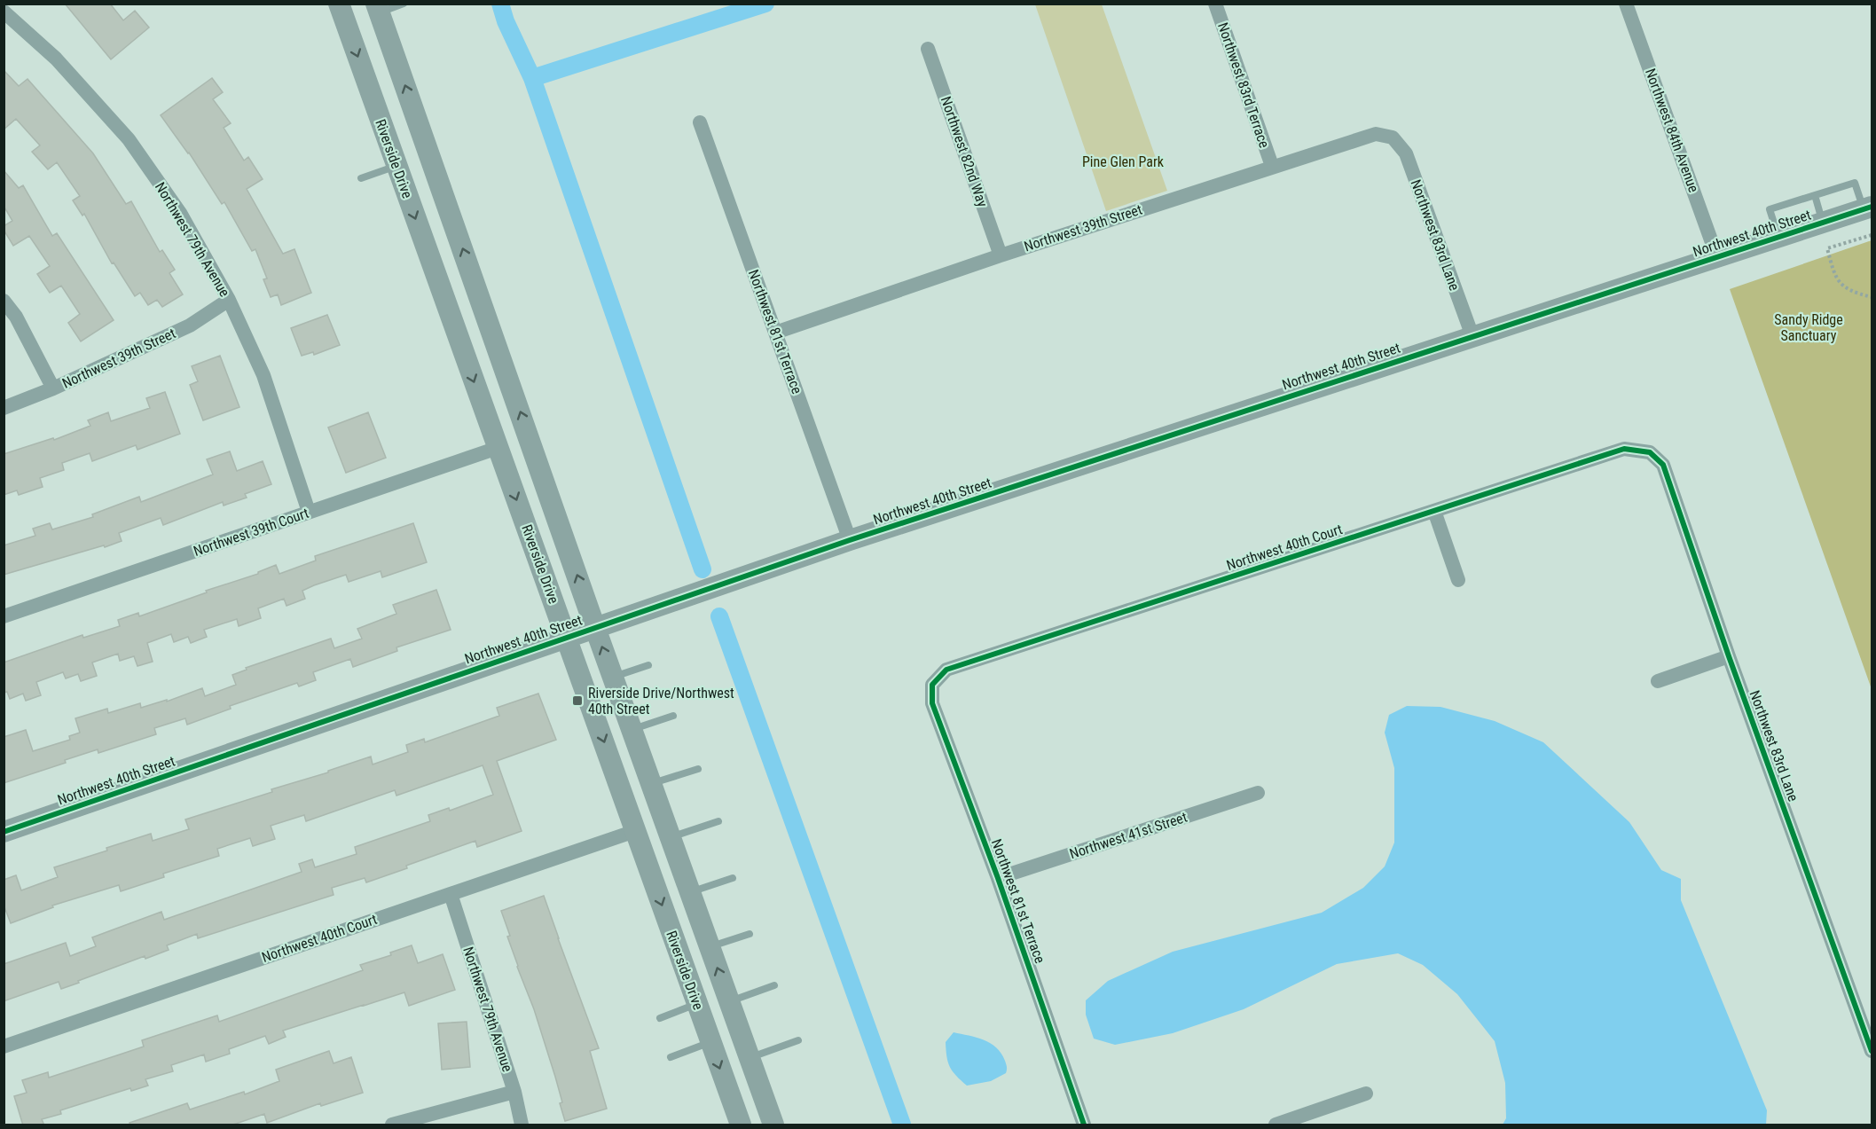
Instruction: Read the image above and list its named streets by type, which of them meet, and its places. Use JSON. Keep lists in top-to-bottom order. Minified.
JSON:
{"streets":{"street":["Northwest 83rd Terrace","Northwest 84th Avenue","Northwest 82nd Way","Riverside Drive","Northwest 39th Street","Northwest 40th Street","Northwest 83rd Lane","Northwest 79th Avenue","Northwest 81st Terrace","Northwest 39th Court","Northwest 40th Court","Northwest 41st Street"]},"crossings":[["Northwest 83rd Terrace","Northwest 39th Street"],["Northwest 84th Avenue","Northwest 40th Street"],["Northwest 82nd Way","Northwest 39th Street"],["Riverside Drive","Northwest 40th Street"],["Riverside Drive","Northwest 39th Court"],["Riverside Drive","Northwest 40th Court"],["Northwest 39th Street","Northwest 83rd Lane"],["Northwest 39th Street","Northwest 79th Avenue"],["Northwest 39th Street","Northwest 81st Terrace"],["Northwest 40th Street","Northwest 83rd Lane"],["Northwest 40th Street","Northwest 81st Terrace"],["Northwest 83rd Lane","Northwest 40th Court"],["Northwest 79th Avenue","Northwest 39th Court"],["Northwest 79th Avenue","Northwest 40th Court"],["Northwest 81st Terrace","Northwest 40th Court"],["Northwest 81st Terrace","Northwest 41st Street"]],"parks":["Pine Glen Park","Sandy Ridge Sanctuary"],"places":{"transit":["Riverside Drive/Northwest 40th Street"]}}
